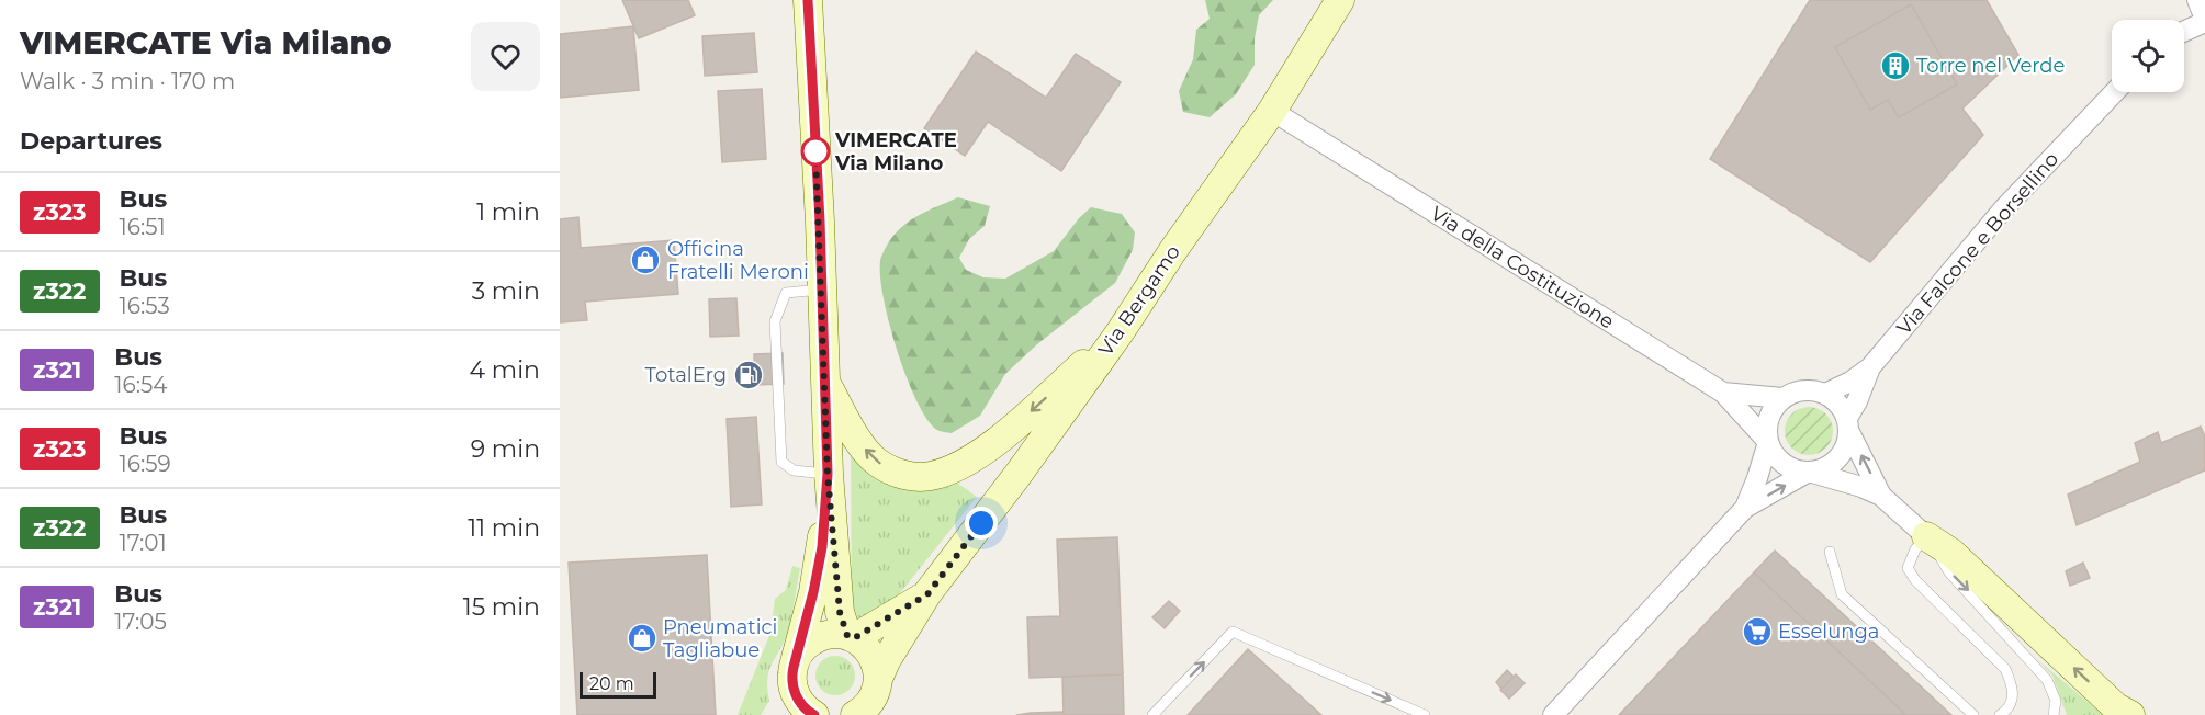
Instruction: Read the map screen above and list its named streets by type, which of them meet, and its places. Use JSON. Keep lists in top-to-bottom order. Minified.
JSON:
{"streets":{"street":["Via Falcone e Borsellino","Via della Costituzione","Via Bergamo"]},"crossings":[["Via Falcone e Borsellino","Via della Costituzione"],["Via della Costituzione","Via Bergamo"]],"places":{"building":["Torre nel Verde"],"other":["VIMERCATE Via Milano"],"shop":["Officina Fratelli Meroni","Pneumatici Tagliabue"],"fuel station":["TotalErg"],"supermarket":["Esselunga"]},"lines":["bus line z323"],"scale_bar":"20 m","page":{"heading":[["VIMERCATE Via Milano","Walk · 3 min · 170 m"],"Departures"],"list":[{"mark":"z323","name":"Bus","note":"16:51","value":"1 min"},{"mark":"z322","name":"Bus","note":"16:53","value":"3 min"},{"mark":"z321","name":"Bus","note":"16:54","value":"4 min"},{"mark":"z323","name":"Bus","note":"16:59","value":"9 min"},{"mark":"z322","name":"Bus","note":"17:01","value":"11 min"},{"mark":"z321","name":"Bus","note":"17:05","value":"15 min"}],"scale":"20 m"}}
